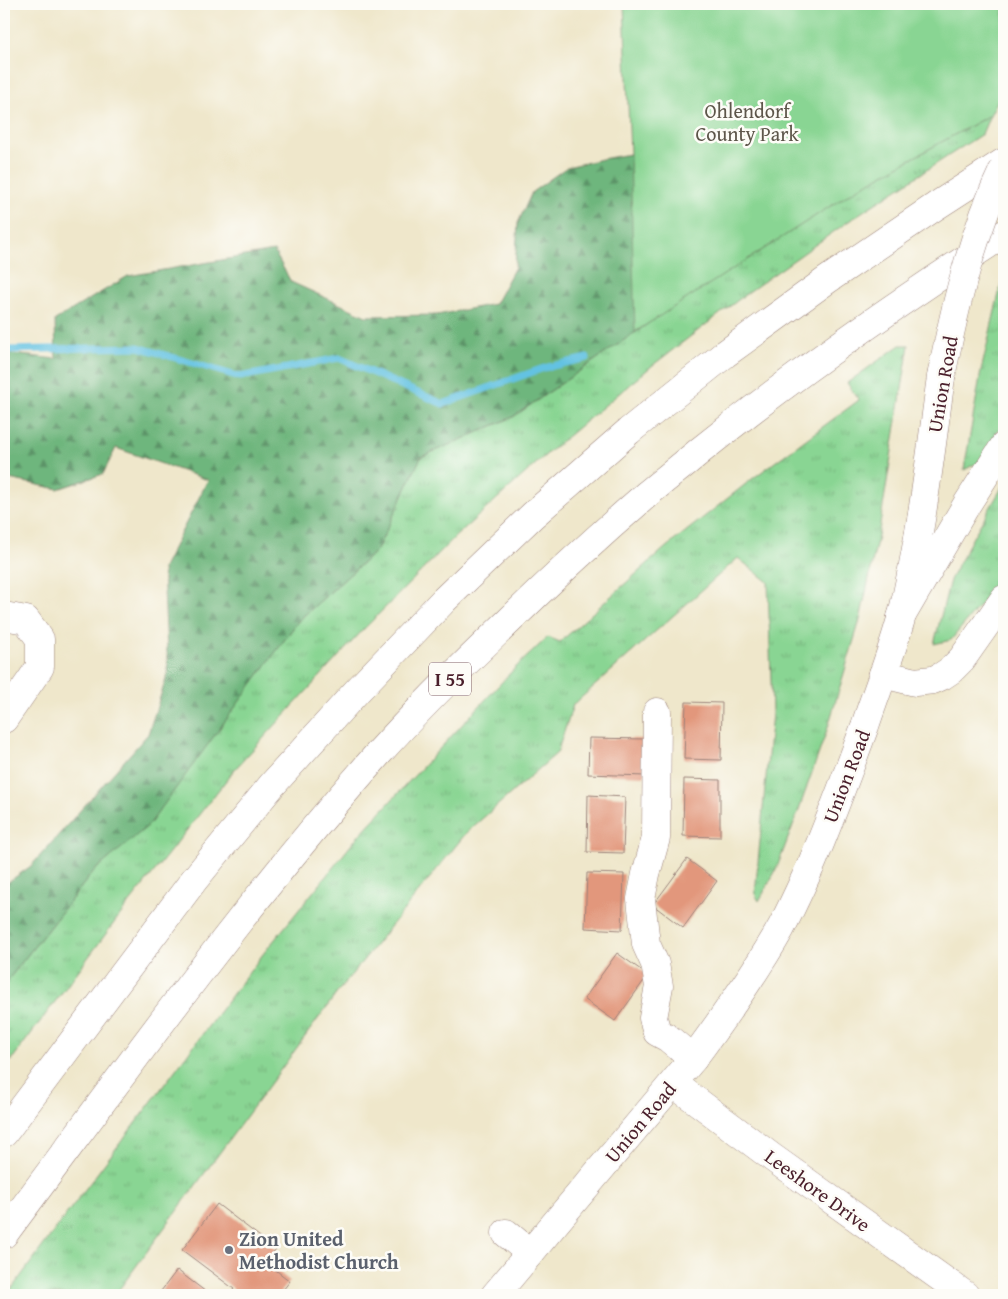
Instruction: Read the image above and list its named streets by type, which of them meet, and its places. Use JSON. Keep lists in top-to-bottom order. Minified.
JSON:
{"streets":{"main road":["Union Road","I 55","Leeshore Drive"]},"crossings":[["Union Road","Leeshore Drive"]],"parks":["Ohlendorf County Park"],"places":["Zion United Methodist Church"]}
